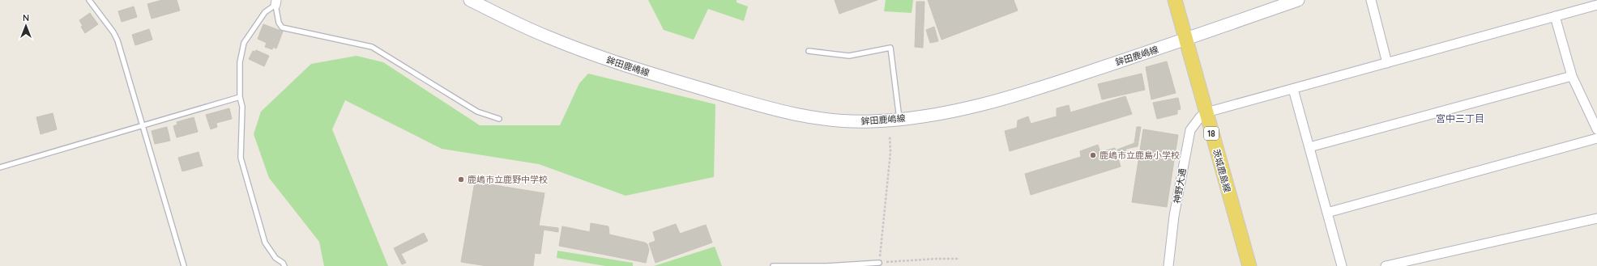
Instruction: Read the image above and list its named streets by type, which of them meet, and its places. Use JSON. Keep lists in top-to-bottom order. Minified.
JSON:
{"streets":{"main road":["鉾田鹿嶋線","18","茨城鹿島線"],"street":["神野大通"]},"crossings":[["鉾田鹿嶋線","茨城鹿島線"],["茨城鹿島線","神野大通"]],"districts":["宮中三丁目"],"places":["鹿嶋市立鹿島小学校","鹿嶋市立鹿野中学校"],"north":"top"}
